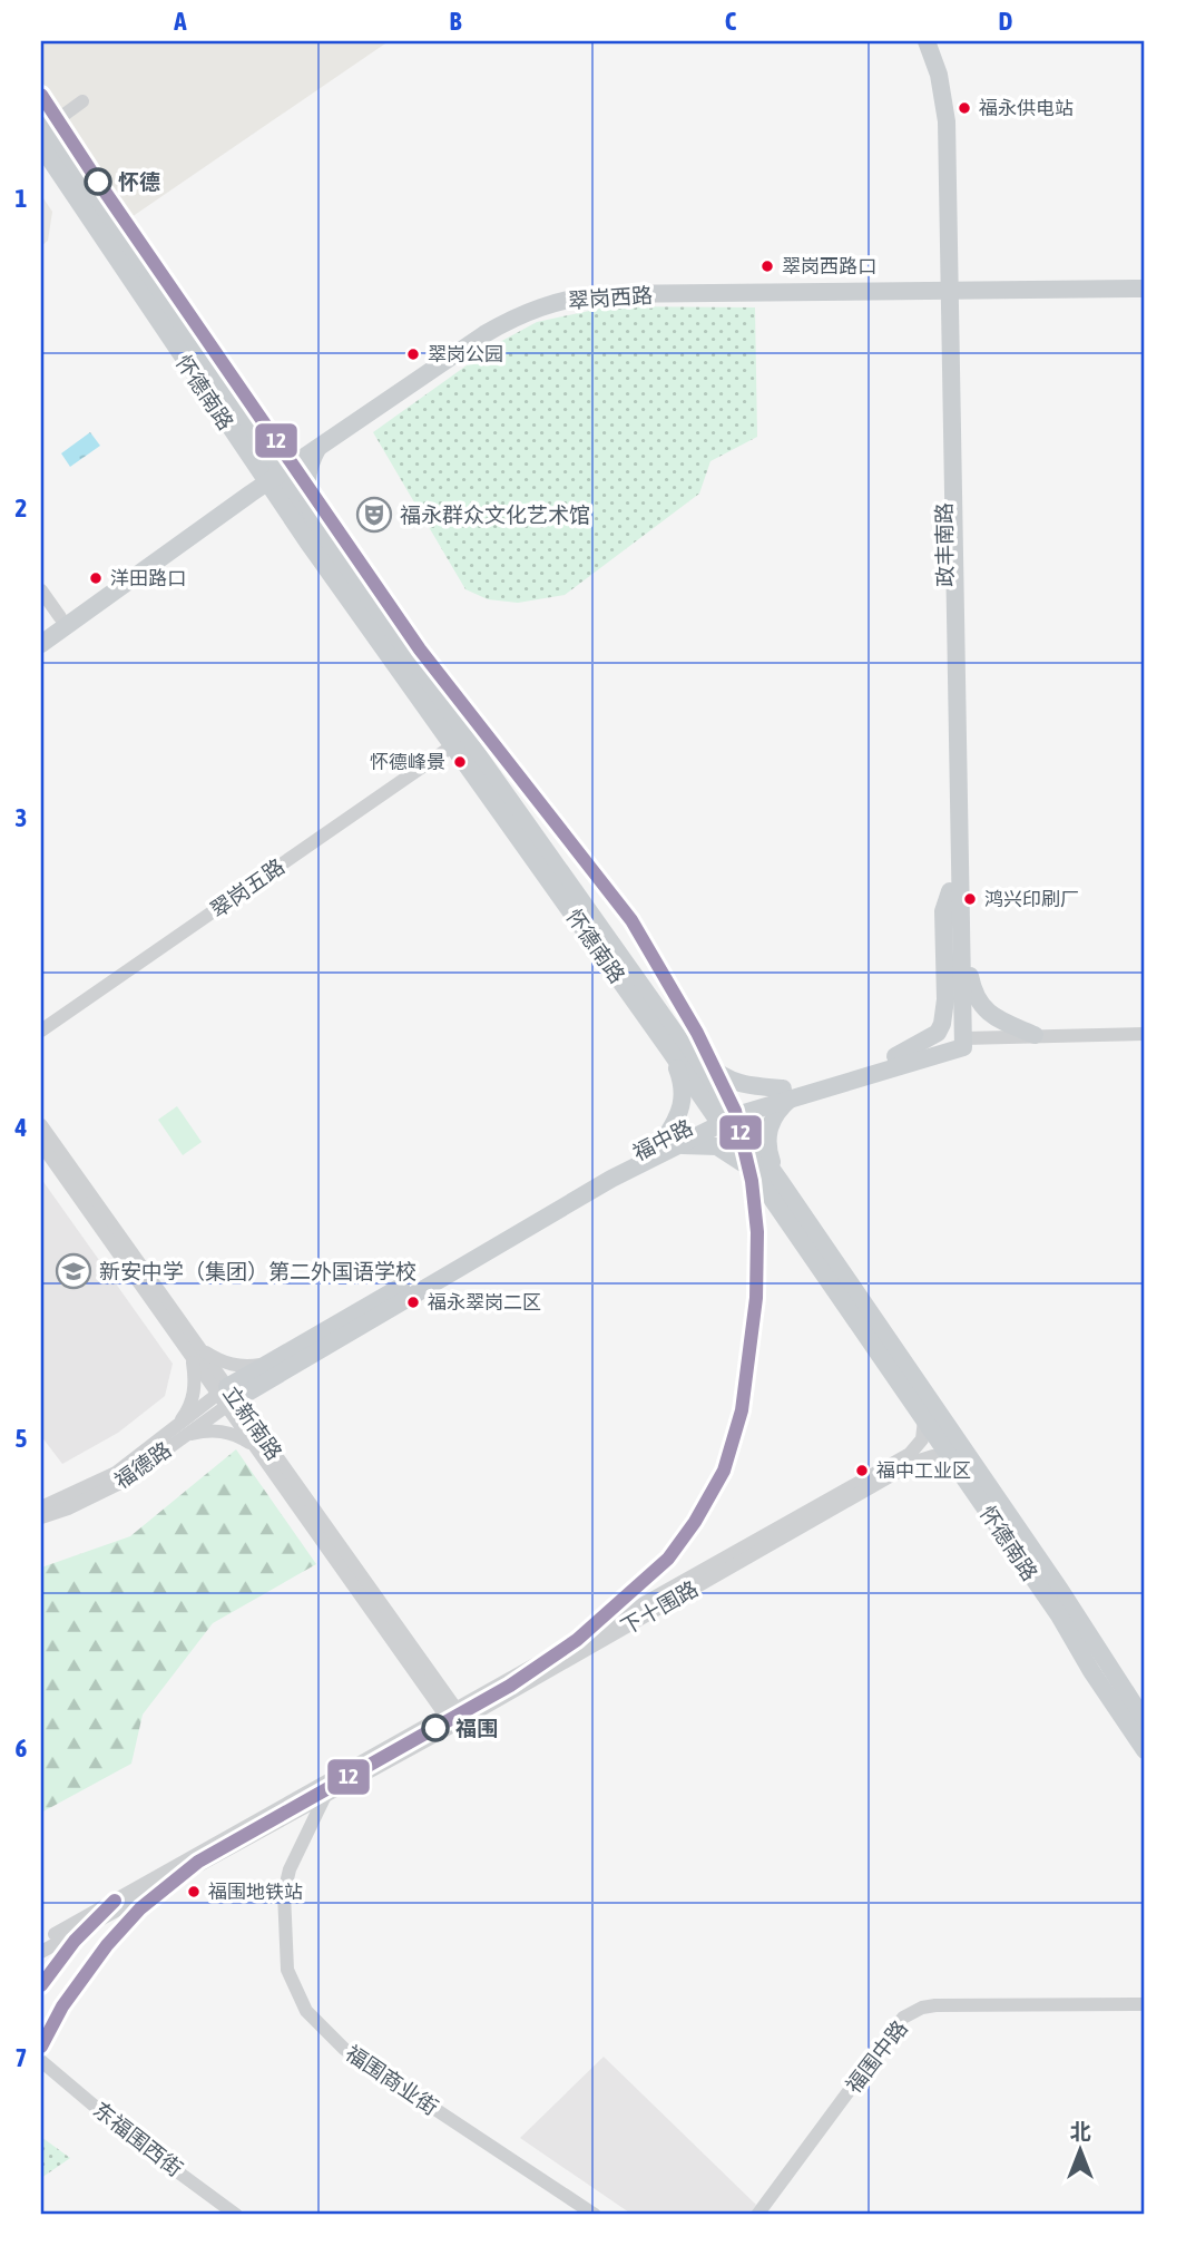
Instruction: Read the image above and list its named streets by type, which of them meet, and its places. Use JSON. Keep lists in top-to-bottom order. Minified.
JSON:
{"streets":{"main road":["翠岗西路","怀德南路","政丰南路","福中路"],"street":["翠岗五路","立新南路","福德路","下十围路","福围中路","福围商业街","东福围西街"]},"crossings":[["翠岗西路","怀德南路"],["翠岗西路","政丰南路"],["怀德南路","翠岗五路"],["怀德南路","福中路"],["怀德南路","下十围路"],["政丰南路","福中路"],["福中路","立新南路"],["福中路","福德路"],["立新南路","福德路"],["立新南路","下十围路"],["下十围路","福围商业街"]],"places":{"other":["福永供电站","怀德","翠岗西路口","翠岗公园","洋田路口","怀德峰景","鸿兴印刷厂","福永翠岗二区","福中工业区","福围","福围地铁站"],"theatre":["福永群众文化艺术馆"],"school or university":["新安中学（集团）第二外国语学校"]},"lines":["transit line 12"],"north":"top","grid":{"columns":["A","B","C","D"],"rows":["1","2","3","4","5","6","7"]}}
